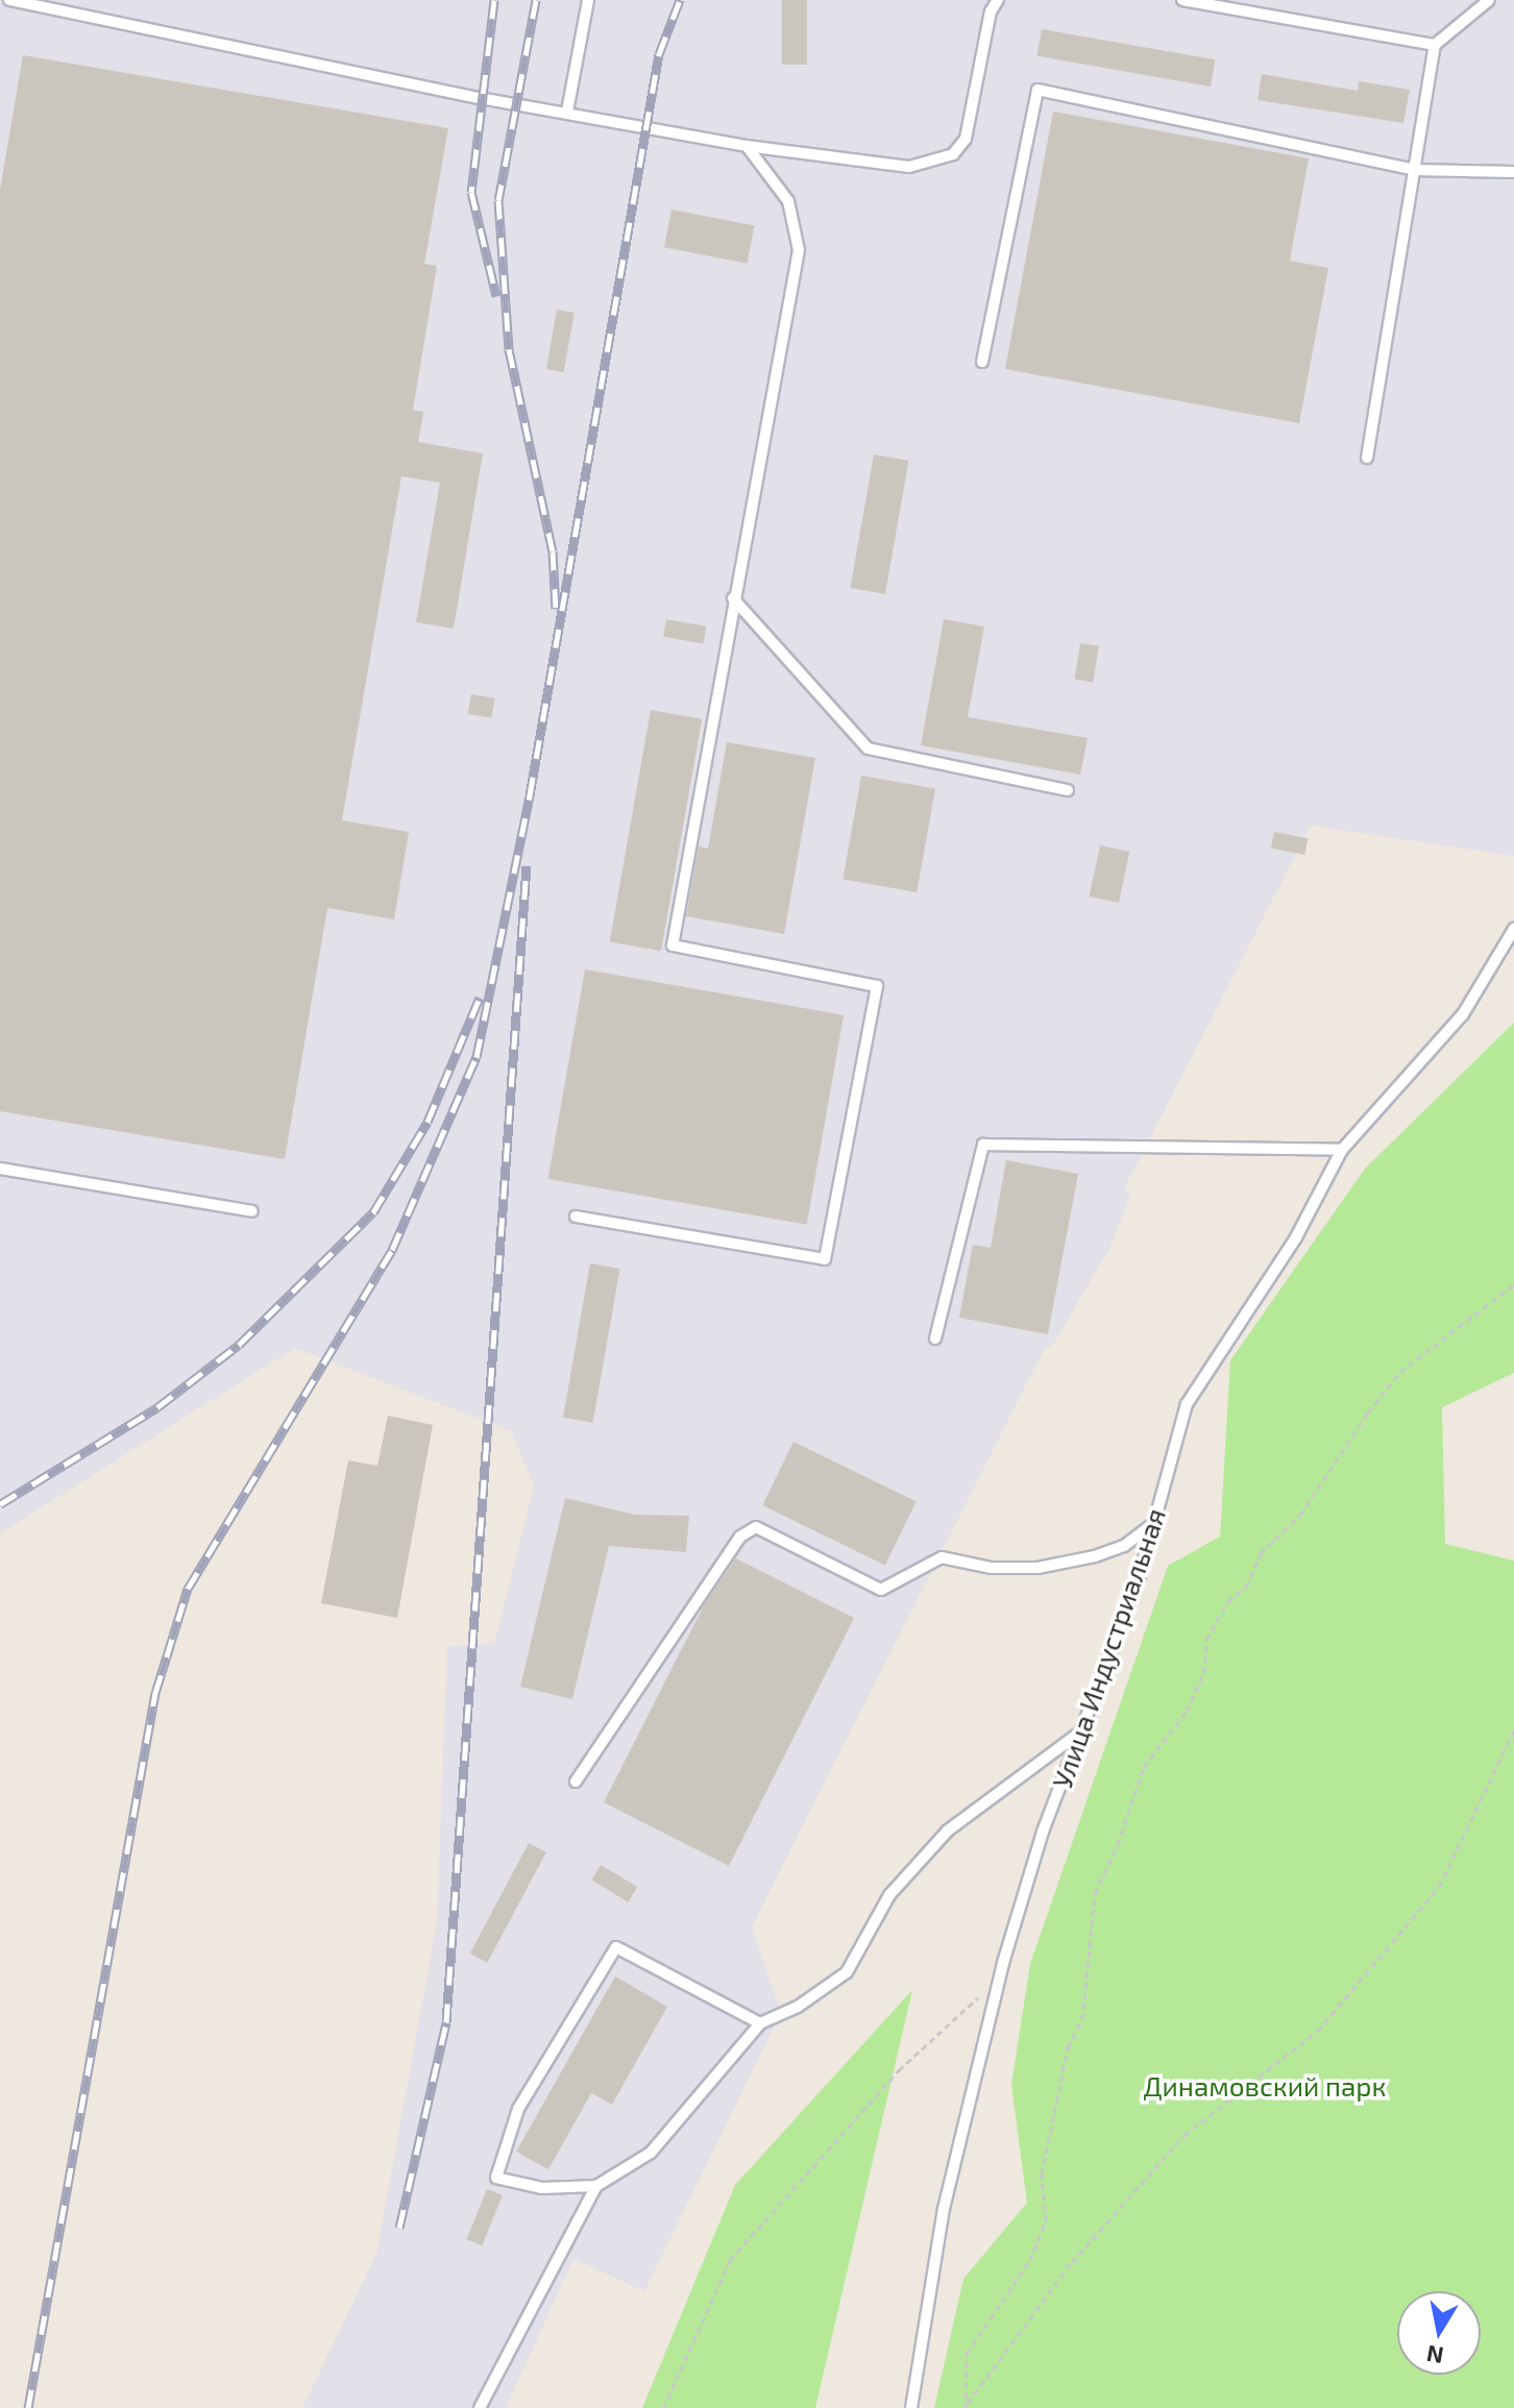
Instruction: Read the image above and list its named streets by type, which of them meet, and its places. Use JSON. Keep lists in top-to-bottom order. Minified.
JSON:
{"streets":{"lane":["Улица Индустриальная"]},"parks":["Динамовский парк"],"north":"bottom"}
